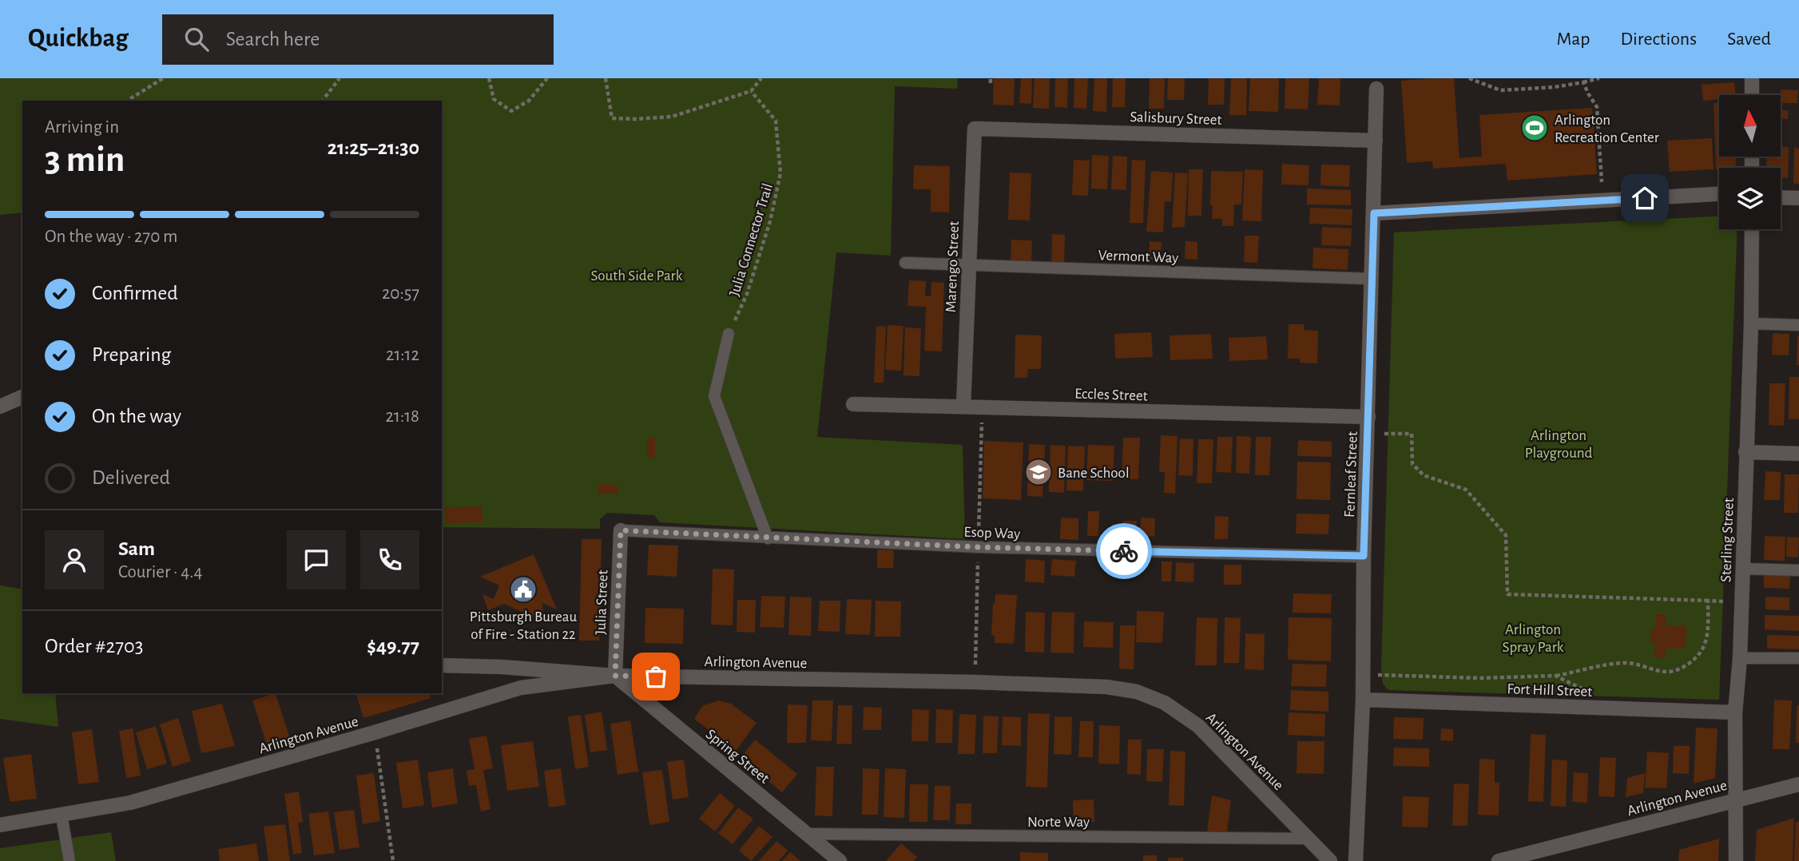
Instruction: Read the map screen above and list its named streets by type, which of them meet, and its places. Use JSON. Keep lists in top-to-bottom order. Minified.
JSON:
{"streets":{"street":["Salisbury Street","Marengo Street","Eccles Street","Fernleaf Street","Sterling Street","Julia Street","Arlington Avenue","Fort Hill Street","Spring Street"],"lane":["Vermont Way","Esop Way","Norte Way"],"path":["Julia Connector Trail"]},"crossings":[["Salisbury Street","Marengo Street"],["Salisbury Street","Fernleaf Street"],["Vermont Way","Marengo Street"],["Vermont Way","Fernleaf Street"],["Marengo Street","Eccles Street"],["Eccles Street","Fernleaf Street"],["Fernleaf Street","Esop Way"],["Fernleaf Street","Fort Hill Street"],["Esop Way","Julia Street"],["Sterling Street","Arlington Avenue"],["Sterling Street","Fort Hill Street"],["Julia Street","Arlington Avenue"],["Julia Street","Spring Street"],["Arlington Avenue","Spring Street"],["Arlington Avenue","Norte Way"],["Spring Street","Norte Way"]],"parks":["South Side Park","Arlington Playground","Arlington Spray Park"],"places":{"sports":["Arlington Recreation Center"],"school or university":["Bane School"],"public building":["Pittsburgh Bureau of Fire - Station 22"]},"north":"top","page":{"header":"Quickbag","search":"Search here","nav":["Map","Directions","Saved"],"heading":["3 min","Arriving in","21:25–21:30"],"panel":["Sam","Courier · 4.4","Order #2703","$49.77"],"bar":"On the way · 270 m","list":[["Confirmed","20:57"],["Preparing","21:12"],["On the way","21:18"],"Delivered"]}}
